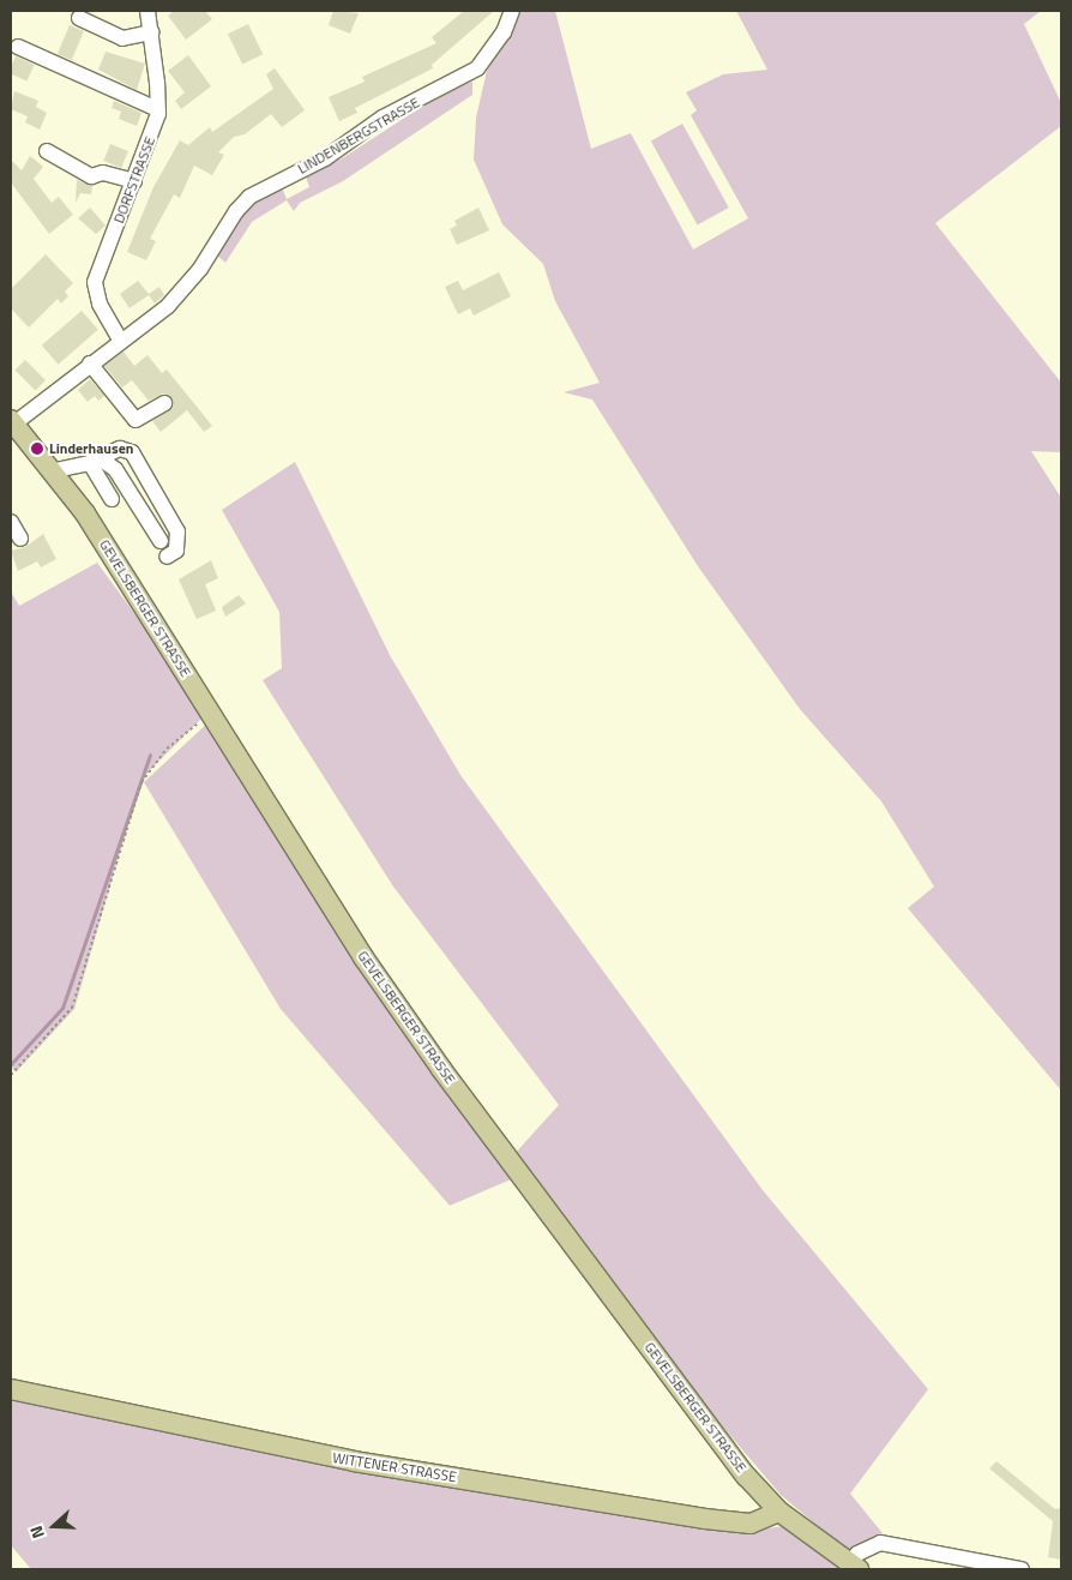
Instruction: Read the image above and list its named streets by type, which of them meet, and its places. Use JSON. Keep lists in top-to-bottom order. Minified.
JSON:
{"streets":{"main road":["GEVELSBERGER STRASSE","WITTENER STRASSE"],"street":["LINDENBERGSTRASSE","DORFSTRASSE"]},"crossings":[["LINDENBERGSTRASSE","DORFSTRASSE"],["LINDENBERGSTRASSE","GEVELSBERGER STRASSE"],["GEVELSBERGER STRASSE","WITTENER STRASSE"]],"places":["Linderhausen"],"north":"left"}
